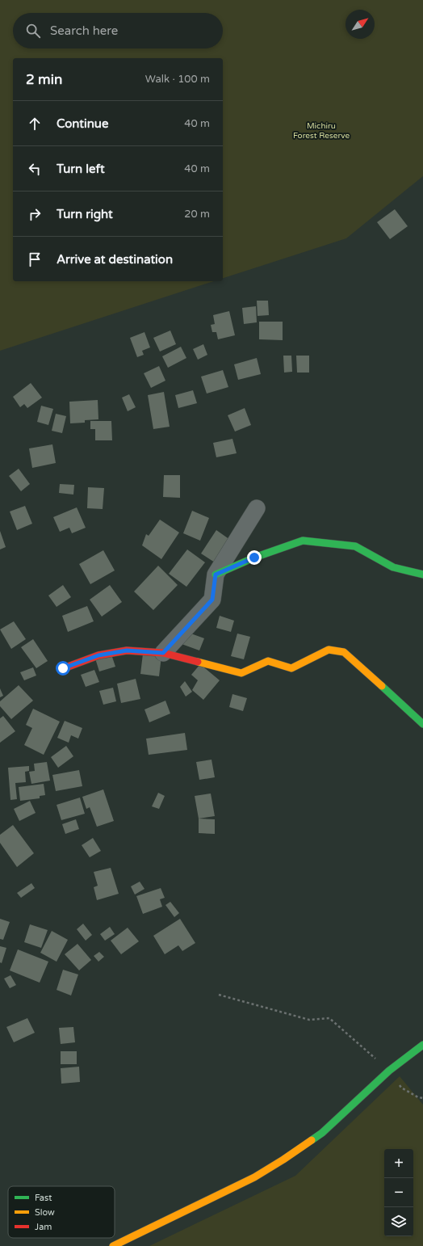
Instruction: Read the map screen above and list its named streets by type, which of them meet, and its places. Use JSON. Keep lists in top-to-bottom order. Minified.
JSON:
{"parks":["Michiru Forest Reserve"],"legend":["Fast","Slow","Jam"],"north":"top right","page":{"search":"Search here","heading":["2 min","Walk · 100 m"],"list":[["Continue","40 m"],["Turn left","40 m"],["Turn right","20 m"],"Arrive at destination"],"map_buttons":["+","−"]}}
